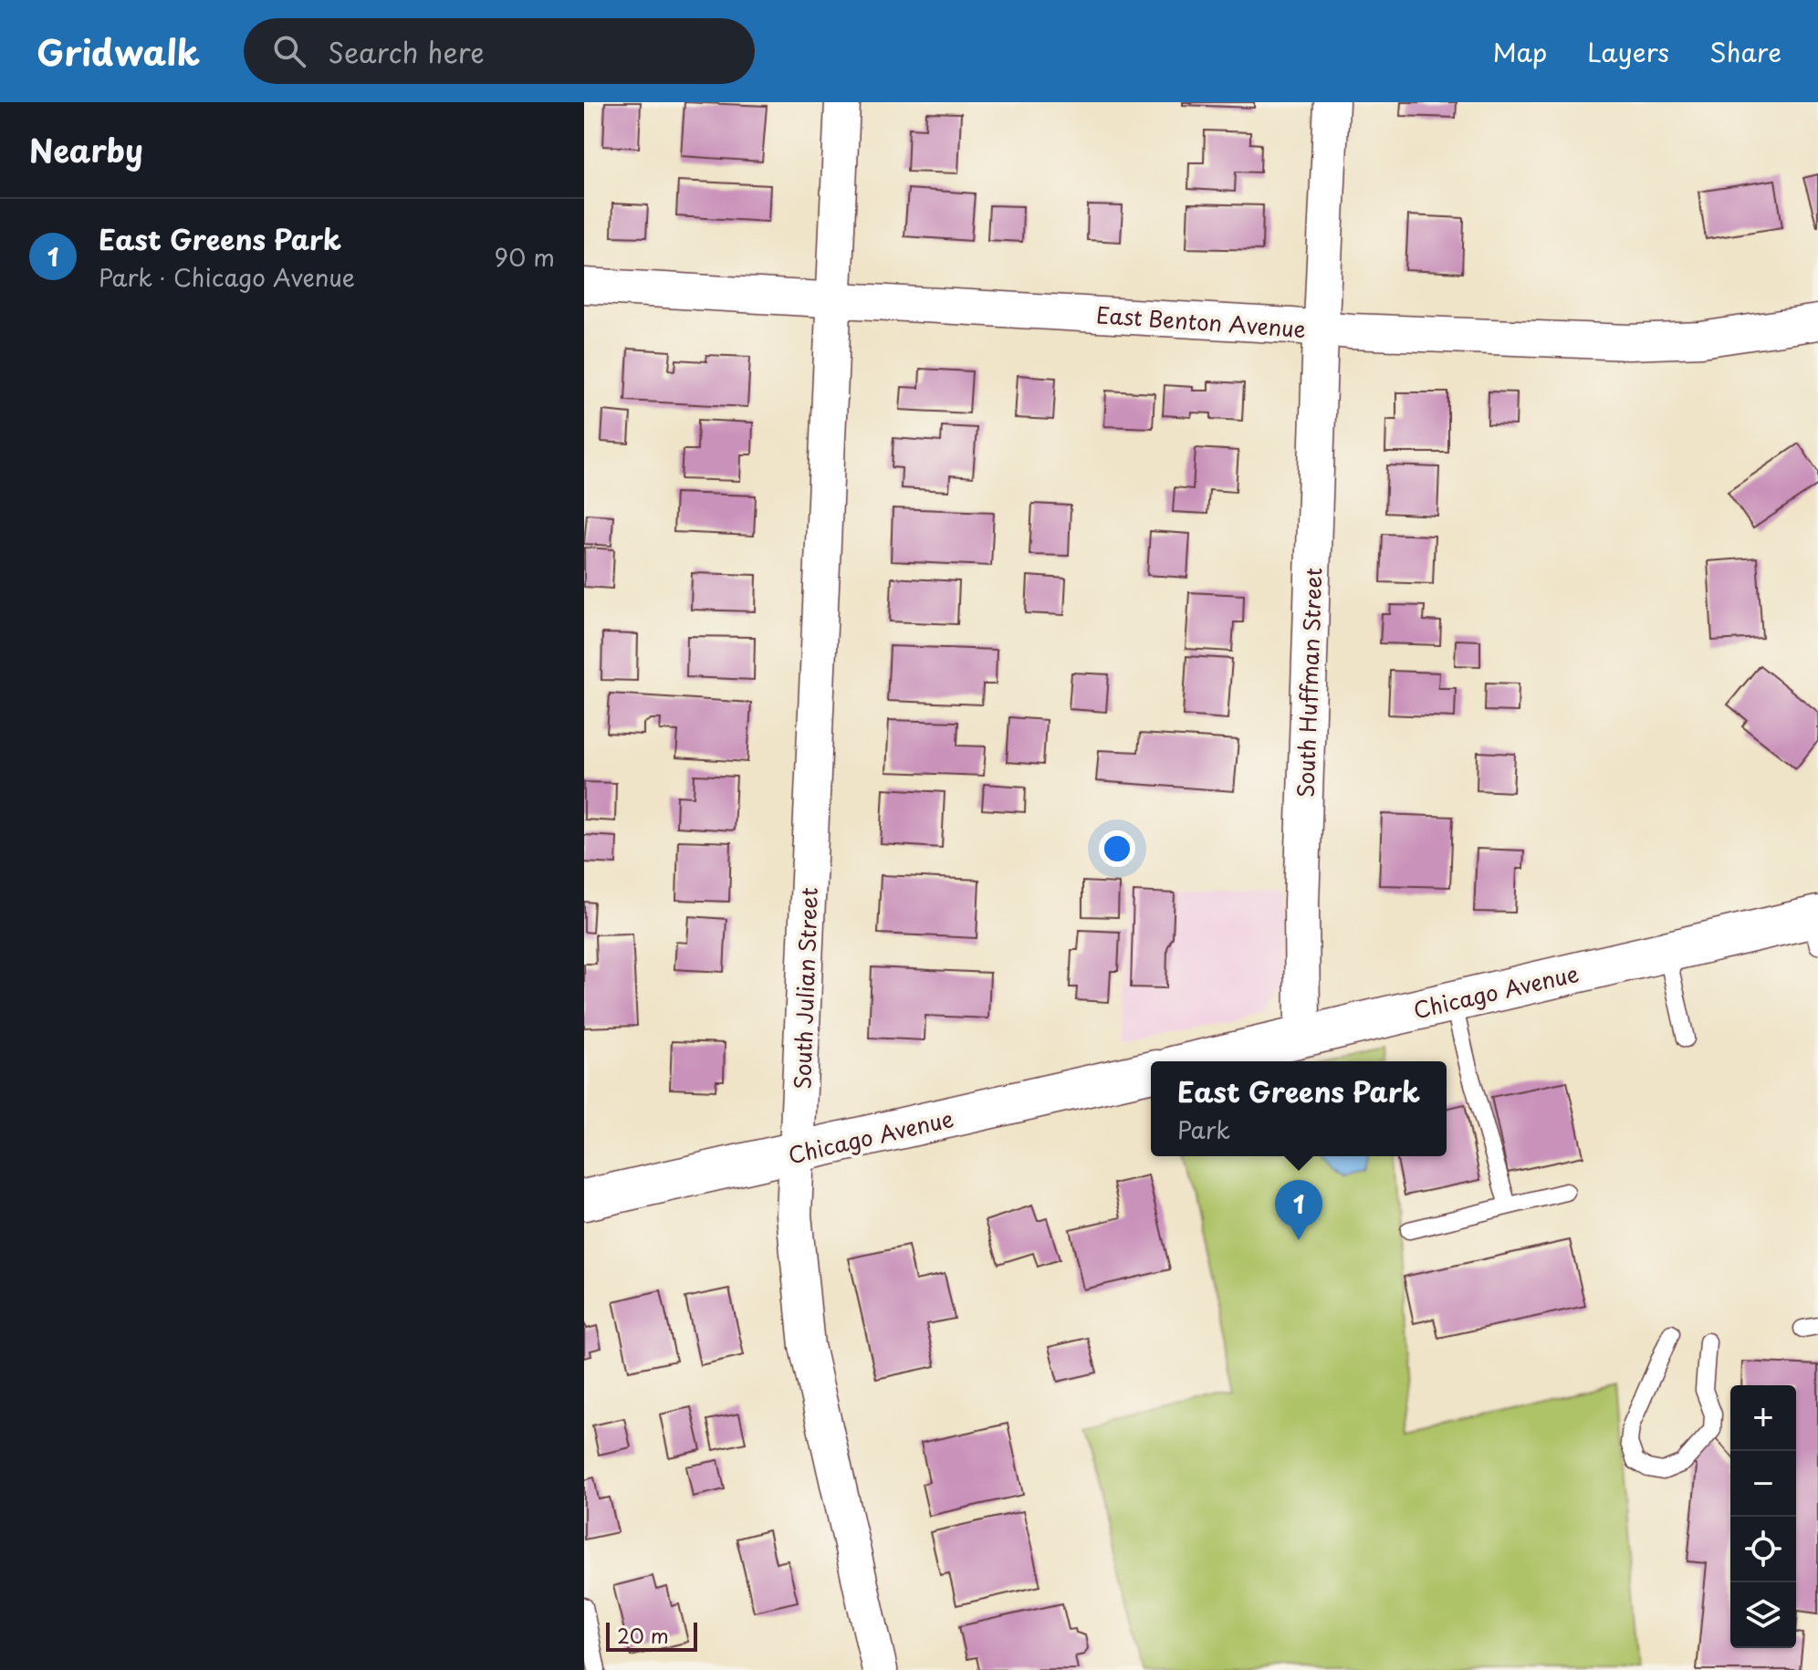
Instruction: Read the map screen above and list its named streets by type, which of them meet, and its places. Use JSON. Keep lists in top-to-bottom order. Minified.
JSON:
{"streets":{"main road":["Chicago Avenue"],"street":["East Benton Avenue","South Huffman Street","South Julian Street"]},"crossings":[["East Benton Avenue","South Huffman Street"],["East Benton Avenue","South Julian Street"],["South Huffman Street","Chicago Avenue"],["South Julian Street","Chicago Avenue"]],"scale_bar":"20 m","page":{"header":"Gridwalk","search":"Search here","nav":["Map","Layers","Share"],"heading":"Nearby","list":[{"mark":"1","name":"East Greens Park","note":"Park · Chicago Avenue","value":"90 m"}],"popup":["East Greens Park","Park"],"pins":"1","map_buttons":["+","−"],"scale":"20 m"}}
